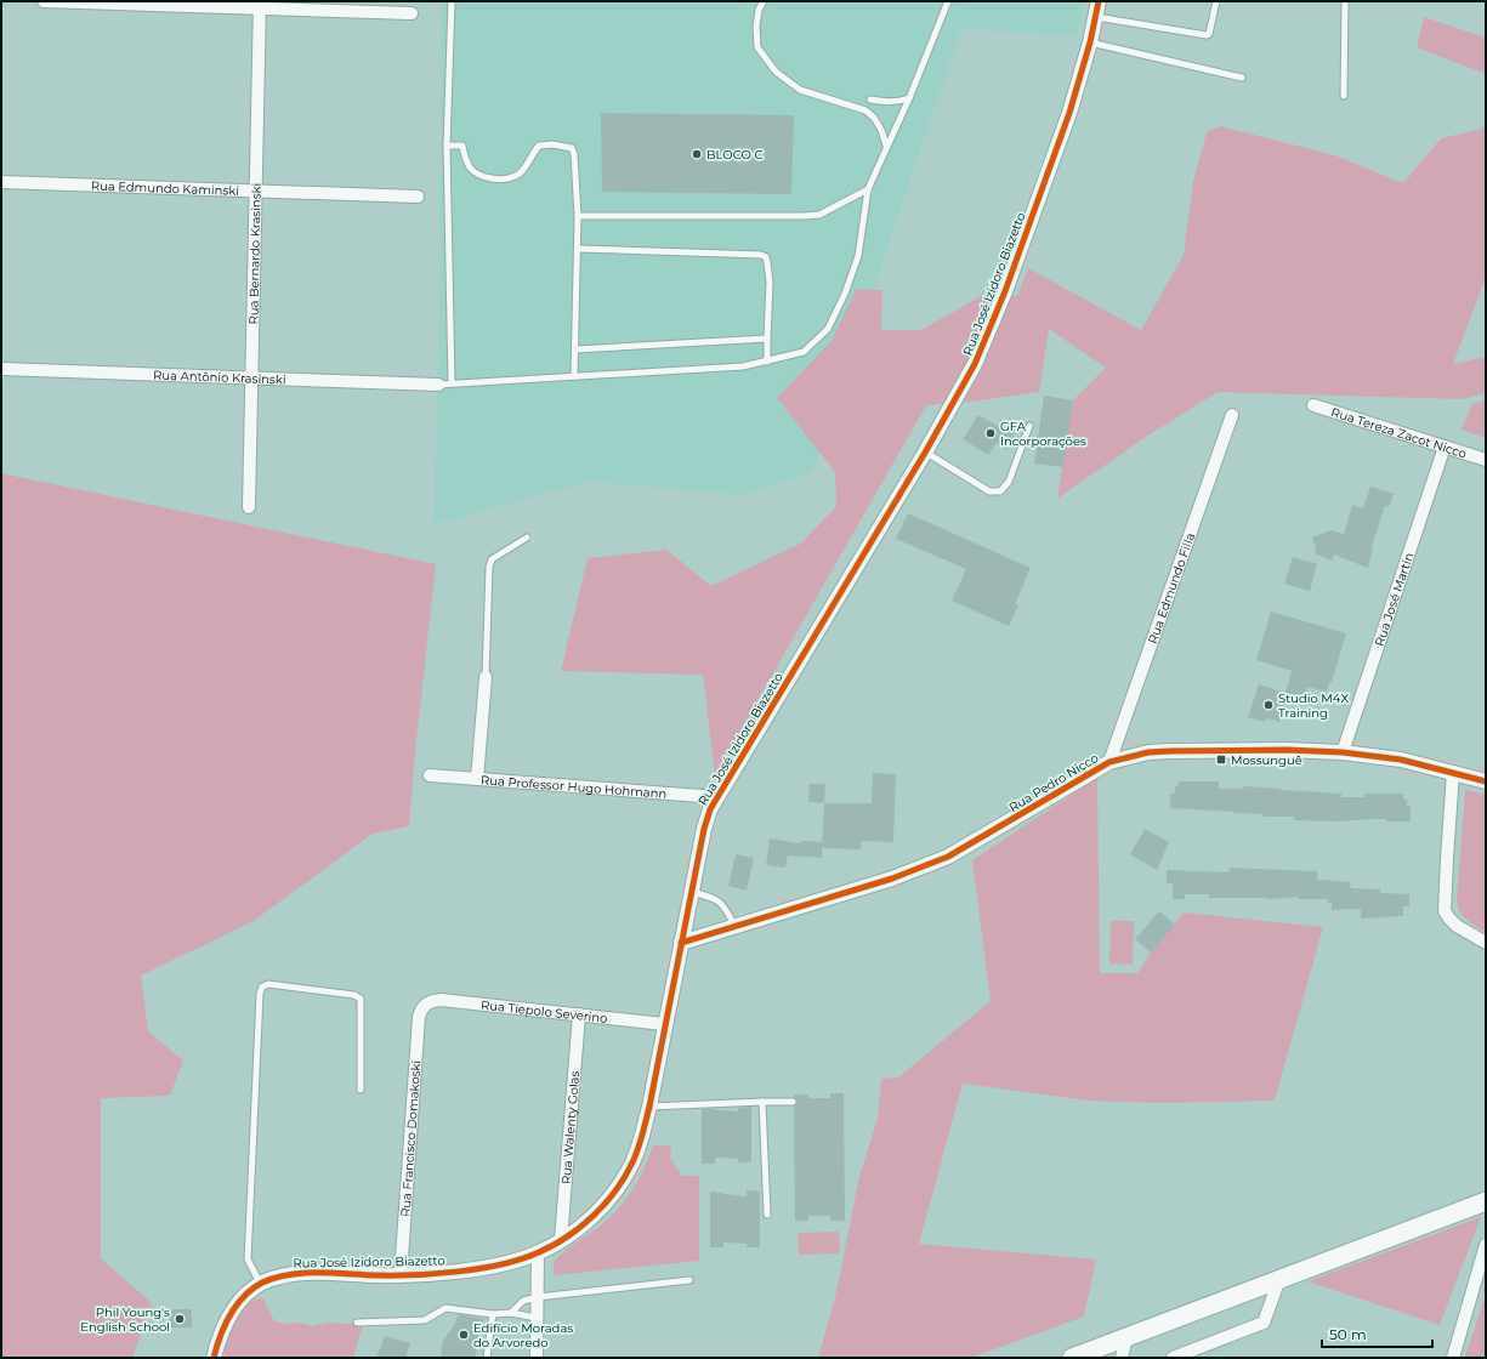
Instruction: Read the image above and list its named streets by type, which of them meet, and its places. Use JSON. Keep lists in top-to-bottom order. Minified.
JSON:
{"streets":{"street":["Rua Edmundo Kaminski","Rua Bernardo Krasinski","Rua José Izidoro Biazetto","Rua Antônio Krasinski","Rua Tereza Zacot Nicco","Rua Edmundo Filla","Rua José Martin","Rua Pedro Nicco","Rua Professor Hugo Hohmann","Rua Tiepolo Severino","Rua Walenty Golas","Rua Francisco Domakoski"]},"crossings":[["Rua Edmundo Kaminski","Rua Bernardo Krasinski"],["Rua Bernardo Krasinski","Rua Antônio Krasinski"],["Rua José Izidoro Biazetto","Rua Pedro Nicco"],["Rua José Izidoro Biazetto","Rua Professor Hugo Hohmann"],["Rua José Izidoro Biazetto","Rua Tiepolo Severino"],["Rua José Izidoro Biazetto","Rua Walenty Golas"],["Rua José Izidoro Biazetto","Rua Francisco Domakoski"],["Rua Tereza Zacot Nicco","Rua José Martin"],["Rua Edmundo Filla","Rua Pedro Nicco"],["Rua José Martin","Rua Pedro Nicco"],["Rua Tiepolo Severino","Rua Walenty Golas"],["Rua Tiepolo Severino","Rua Francisco Domakoski"]],"places":{"other":["BLOCO C","GFA Incorporações","Studio M4X Training","Phil Young's English School","Edifício Moradas do Arvoredo"],"transit":["Mossunguê"]},"scale_bar":"50 m"}
